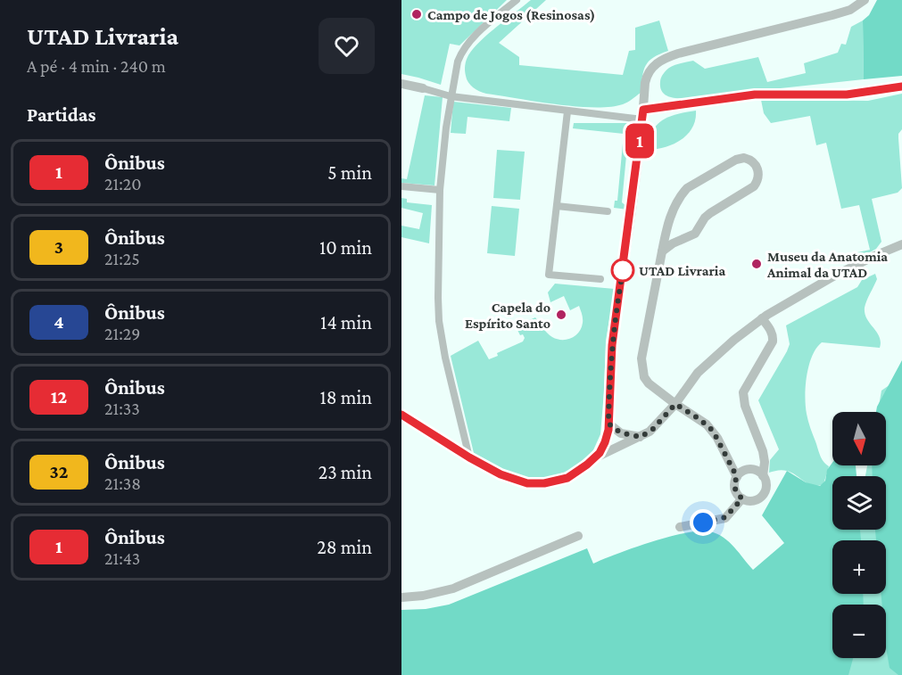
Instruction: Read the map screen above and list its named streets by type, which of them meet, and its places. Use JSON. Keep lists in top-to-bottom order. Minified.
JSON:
{"places":["Campo de Jogos (Resinosas)","Museu da Anatomia Animal da UTAD","UTAD Livraria","Capela do Espírito Santo"],"lines":["bus line 1"],"north":"bottom","page":{"heading":[["UTAD Livraria","A pé · 4 min · 240 m"],"Partidas"],"on_map":"1","list":[{"mark":"1","name":"Ônibus","note":"21:20","value":"5 min"},{"mark":"3","name":"Ônibus","note":"21:25","value":"10 min"},{"mark":"4","name":"Ônibus","note":"21:29","value":"14 min"},{"mark":"12","name":"Ônibus","note":"21:33","value":"18 min"},{"mark":"32","name":"Ônibus","note":"21:38","value":"23 min"},{"mark":"1","name":"Ônibus","note":"21:43","value":"28 min"}],"map_buttons":["+","−"]}}
